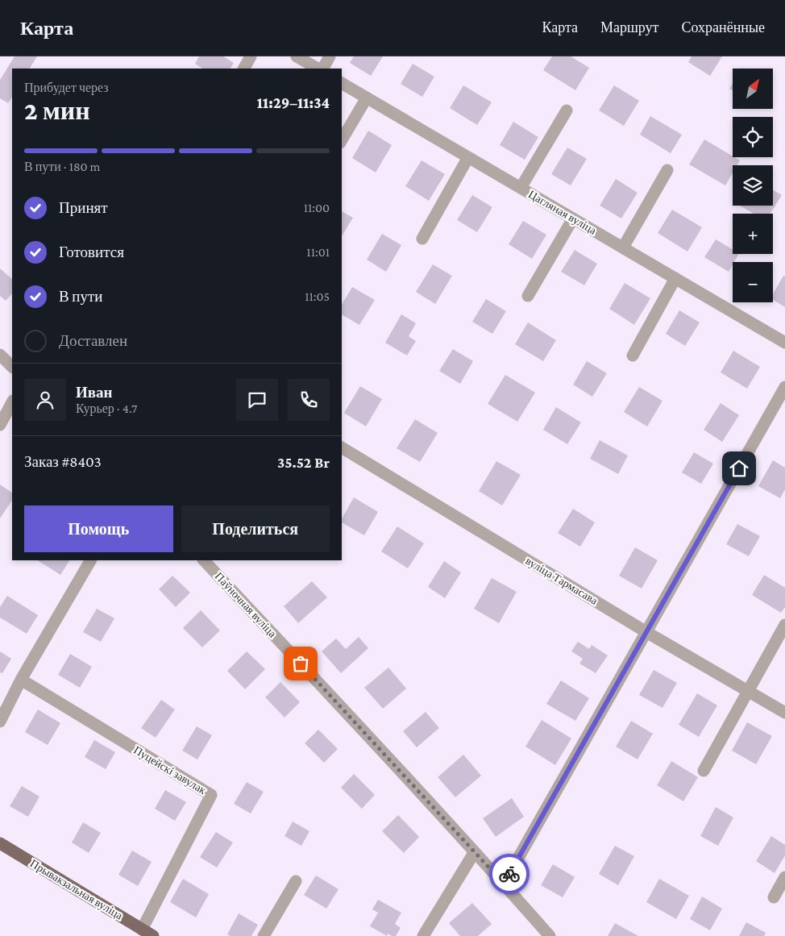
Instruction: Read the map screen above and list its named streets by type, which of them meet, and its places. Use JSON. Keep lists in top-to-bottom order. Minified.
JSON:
{"streets":{"main road":["Прывакзальная вуліца"],"street":["Цагляная вуліца","вуліца Тармасава","Паўночная вуліца","Пуцейскі завулак"]},"crossings":[["Пуцейскі завулак","Прывакзальная вуліца"]],"north":"top right","page":{"header":"Карта","nav":["Карта","Маршрут","Сохранённые"],"map_buttons":["+","−"],"heading":["2 мин","Прибудет через","11:29–11:34"],"panel":["Иван","Курьер · 4.7","Заказ #8403","35.52 Br"],"bar":"В пути · 180 m","list":[["Принят","11:00"],["Готовится","11:01"],["В пути","11:05"],"Доставлен"],"buttons":["Помощь","Поделиться"]}}
